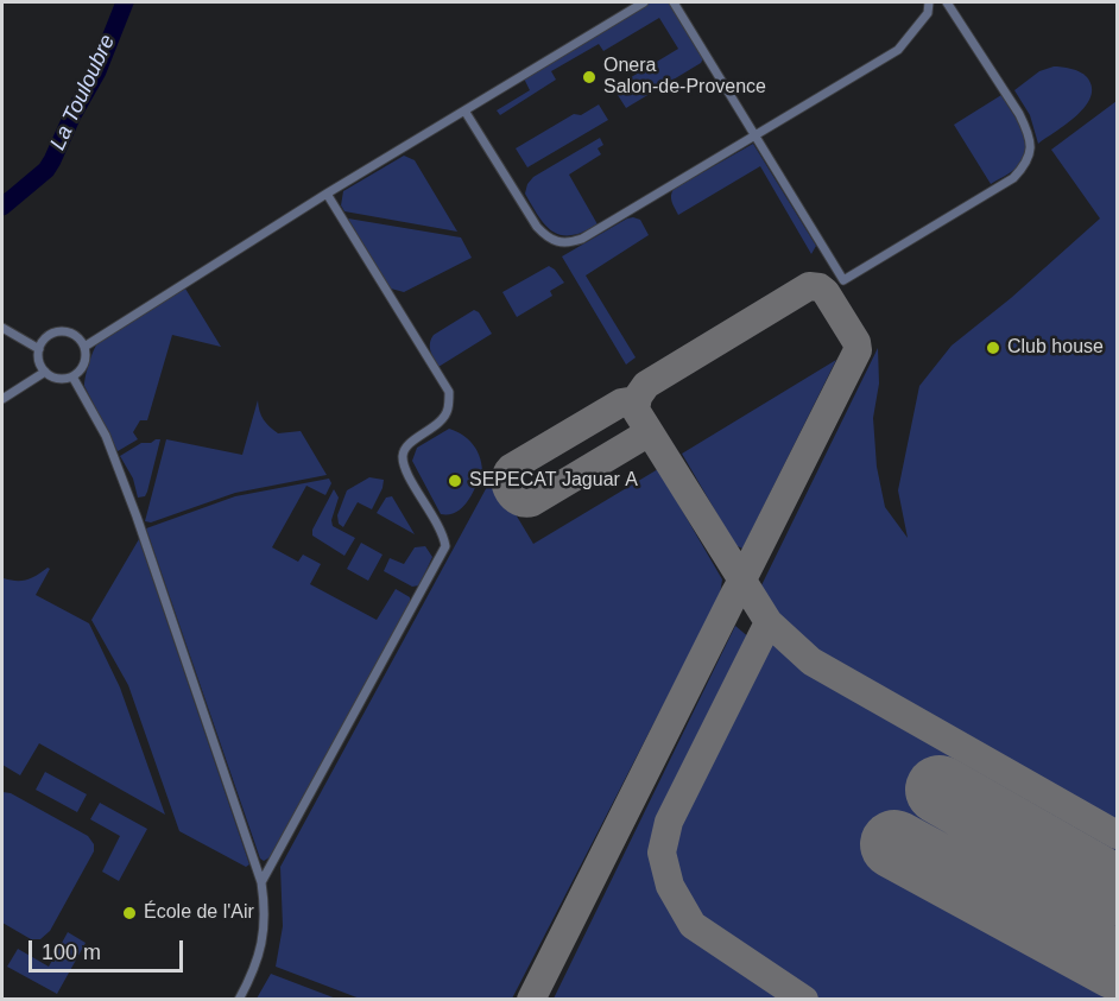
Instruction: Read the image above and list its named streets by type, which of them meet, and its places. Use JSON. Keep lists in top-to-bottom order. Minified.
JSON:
{"water":["La Touloubre"],"places":["Onera Salon-de-Provence","Club house","SEPECAT Jaguar A","École de l'Air"],"scale_bar":"100 m"}
